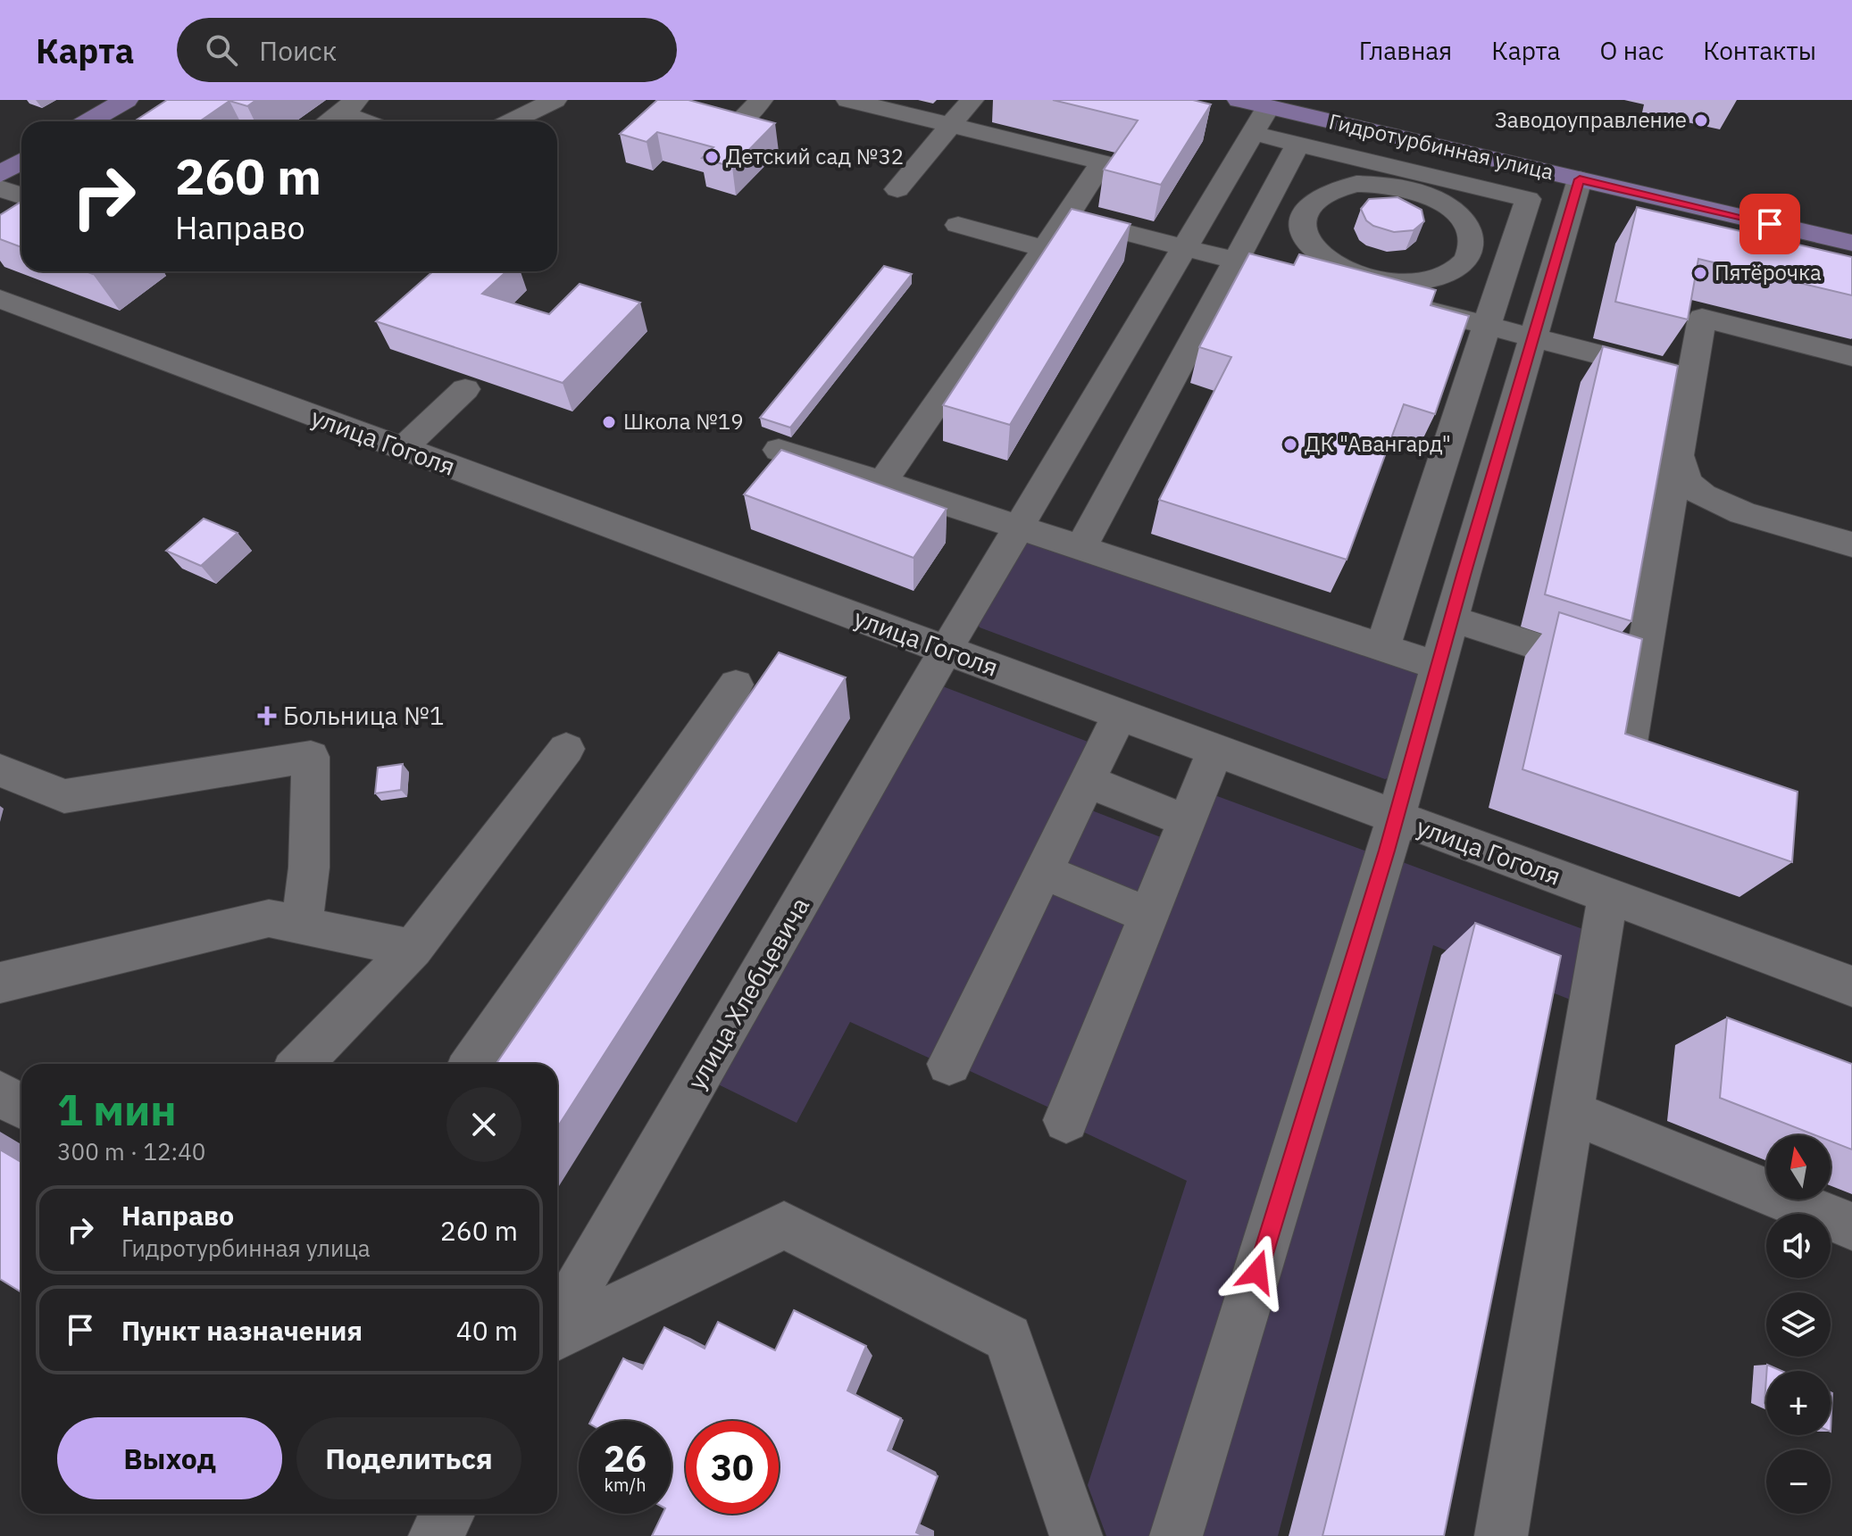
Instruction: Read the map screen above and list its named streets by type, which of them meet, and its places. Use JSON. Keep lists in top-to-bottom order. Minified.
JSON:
{"streets":{"main road":["Гидротурбинная улица"],"street":["улица Гоголя","улица Хлебцевича"]},"crossings":[["Гидротурбинная улица","улица Хлебцевича"],["улица Гоголя","улица Хлебцевича"]],"places":{"other":["Заводоуправление","Детский сад №32","Пятёрочка","Школа №19","ДК \"Авангард\""],"health":["Больница №1"]},"north":"top","page":{"header":"Карта","search":"Поиск","nav":["Главная","Карта","О нас","Контакты"],"turn":["260 m","Направо"],"heading":["1 мин","300 m · 12:40"],"map_buttons":["+","−"],"list":[{"name":"Направо","note":"Гидротурбинная улица","value":"260 m"},{"name":"Пункт назначения","value":"40 m"}],"buttons":["Выход","Поделиться"],"speed":"26 km/h","limit":"30"}}
